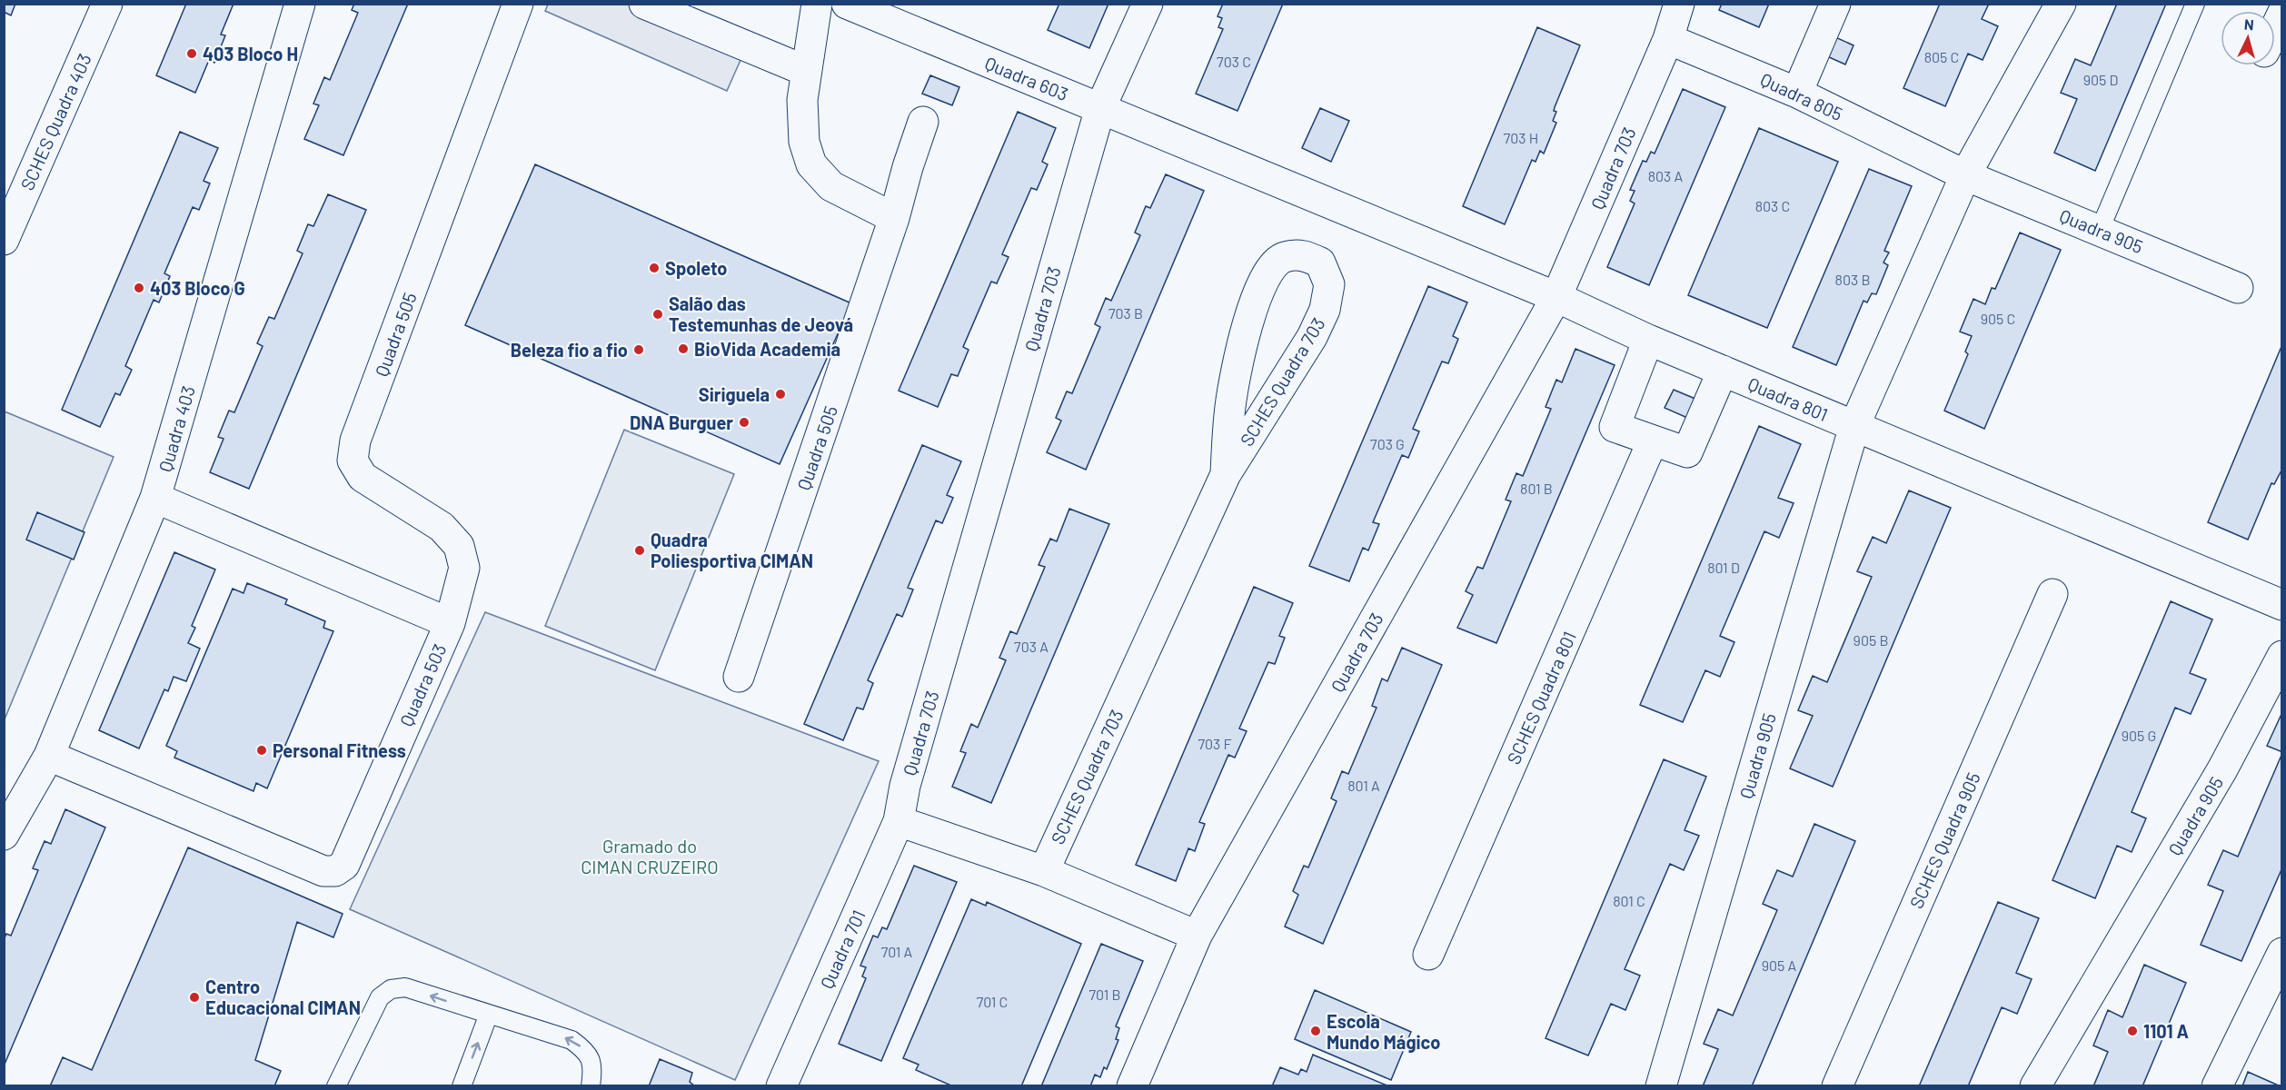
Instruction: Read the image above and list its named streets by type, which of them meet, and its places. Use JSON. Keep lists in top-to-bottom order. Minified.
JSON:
{"streets":{"street":["Quadra 603","Quadra 805","SCHES Quadra 403","Quadra 703","Quadra 905","Quadra 505","SCHES Quadra 703","Quadra 801","Quadra 403","Quadra 503","SCHES Quadra 801","SCHES Quadra 905","Quadra 701"]},"crossings":[["Quadra 603","Quadra 703"],["Quadra 805","Quadra 703"],["Quadra 805","Quadra 905"],["Quadra 703","Quadra 801"],["Quadra 703","Quadra 701"],["Quadra 905","Quadra 801"],["Quadra 505","Quadra 503"],["Quadra 403","Quadra 503"]],"parks":["Gramado do CIMAN CRUZEIRO"],"places":["403 Bloco H","Spoleto","403 Bloco G","Salão das Testemunhas de Jeová","BioVida Academia","Beleza fio a fio","Siriguela","DNA Burguer","Quadra Poliesportiva CIMAN","Personal Fitness","Centro Educacional CIMAN","Escola Mundo Mágico","1101 A"],"house_numbers":["805 C","703 C","905 D","703 H","803 A","803 C","803 B","703 B","905 C","703 G","801 B","801 D","905 B","703 A","905 G","703 F","801 A","801 C","701 A","905 A","701 B","701 C"],"north":"top"}
